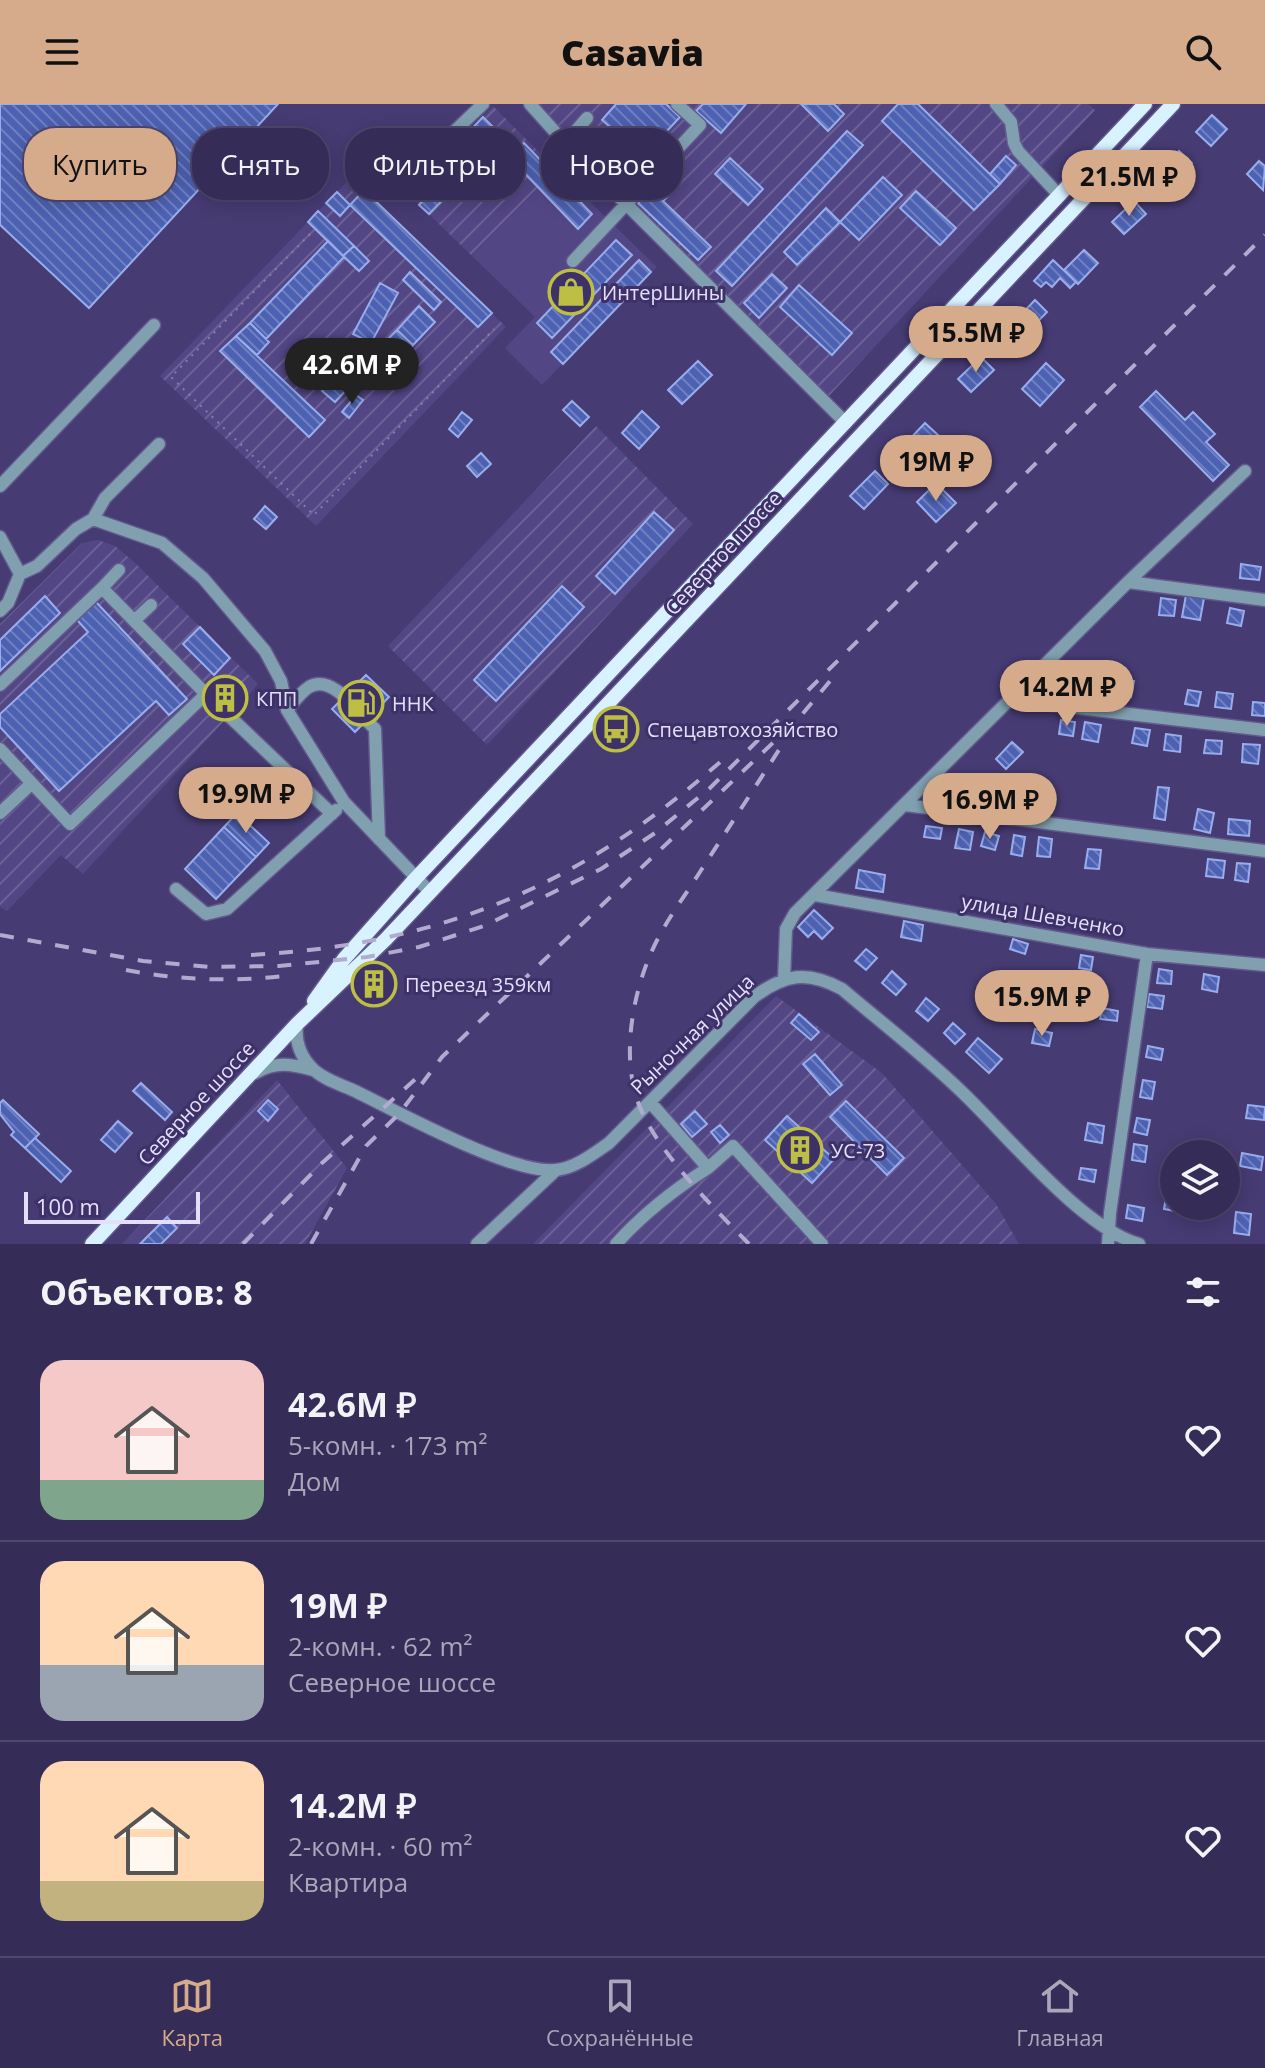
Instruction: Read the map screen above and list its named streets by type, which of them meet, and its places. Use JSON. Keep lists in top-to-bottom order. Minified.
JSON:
{"streets":{"main road":["Северное шоссе"],"street":["улица Шевченко","Рыночная улица"]},"places":{"shop":["ИнтерШины"],"building":["КПП","Переезд 359км","УС-73"],"fuel station":["ННК"],"bus stop":["Спецавтохозяйство"]},"scale_bar":"100 m","page":{"header":"Casavia","chip":["Купить","Снять","Фильтры","Новое"],"price":["21.5M ₽","15.5M ₽","42.6M ₽","19M ₽","14.2M ₽","19.9M ₽","16.9M ₽","15.9M ₽"],"scale":"100 m","heading":"Объектов: 8","list":[{"name":"42.6M ₽","note":"5-комн. · 173 m² · Дом"},{"name":"19M ₽","note":"2-комн. · 62 m² · Северное шоссе"},{"name":"14.2M ₽","note":"2-комн. · 60 m² · Квартира"}],"tabs":["Карта","Сохранённые","Главная"]}}
